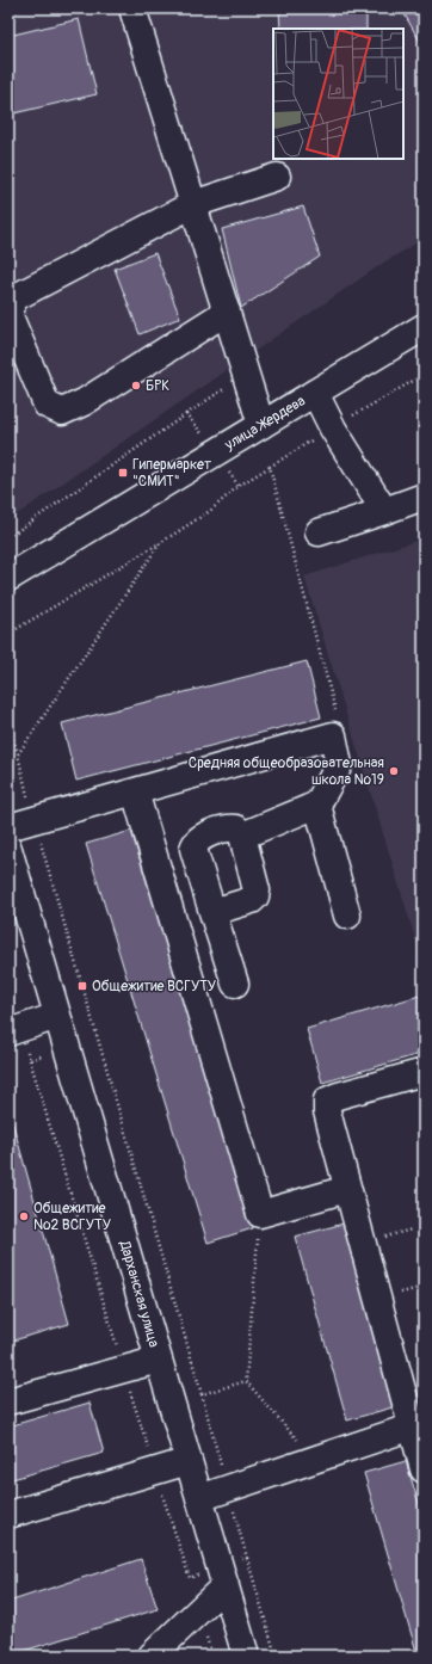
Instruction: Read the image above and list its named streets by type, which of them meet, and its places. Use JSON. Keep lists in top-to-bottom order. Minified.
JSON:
{"streets":{"street":["улица Жердева","Дарханская улица"]},"places":{"other":["БРК","Средняя общеобразовательная школа №19","Общежитие №2 ВСГУТУ"],"transit":["Гипермаркет \"СМИТ\"","Общежитие ВСГУТУ"]}}
